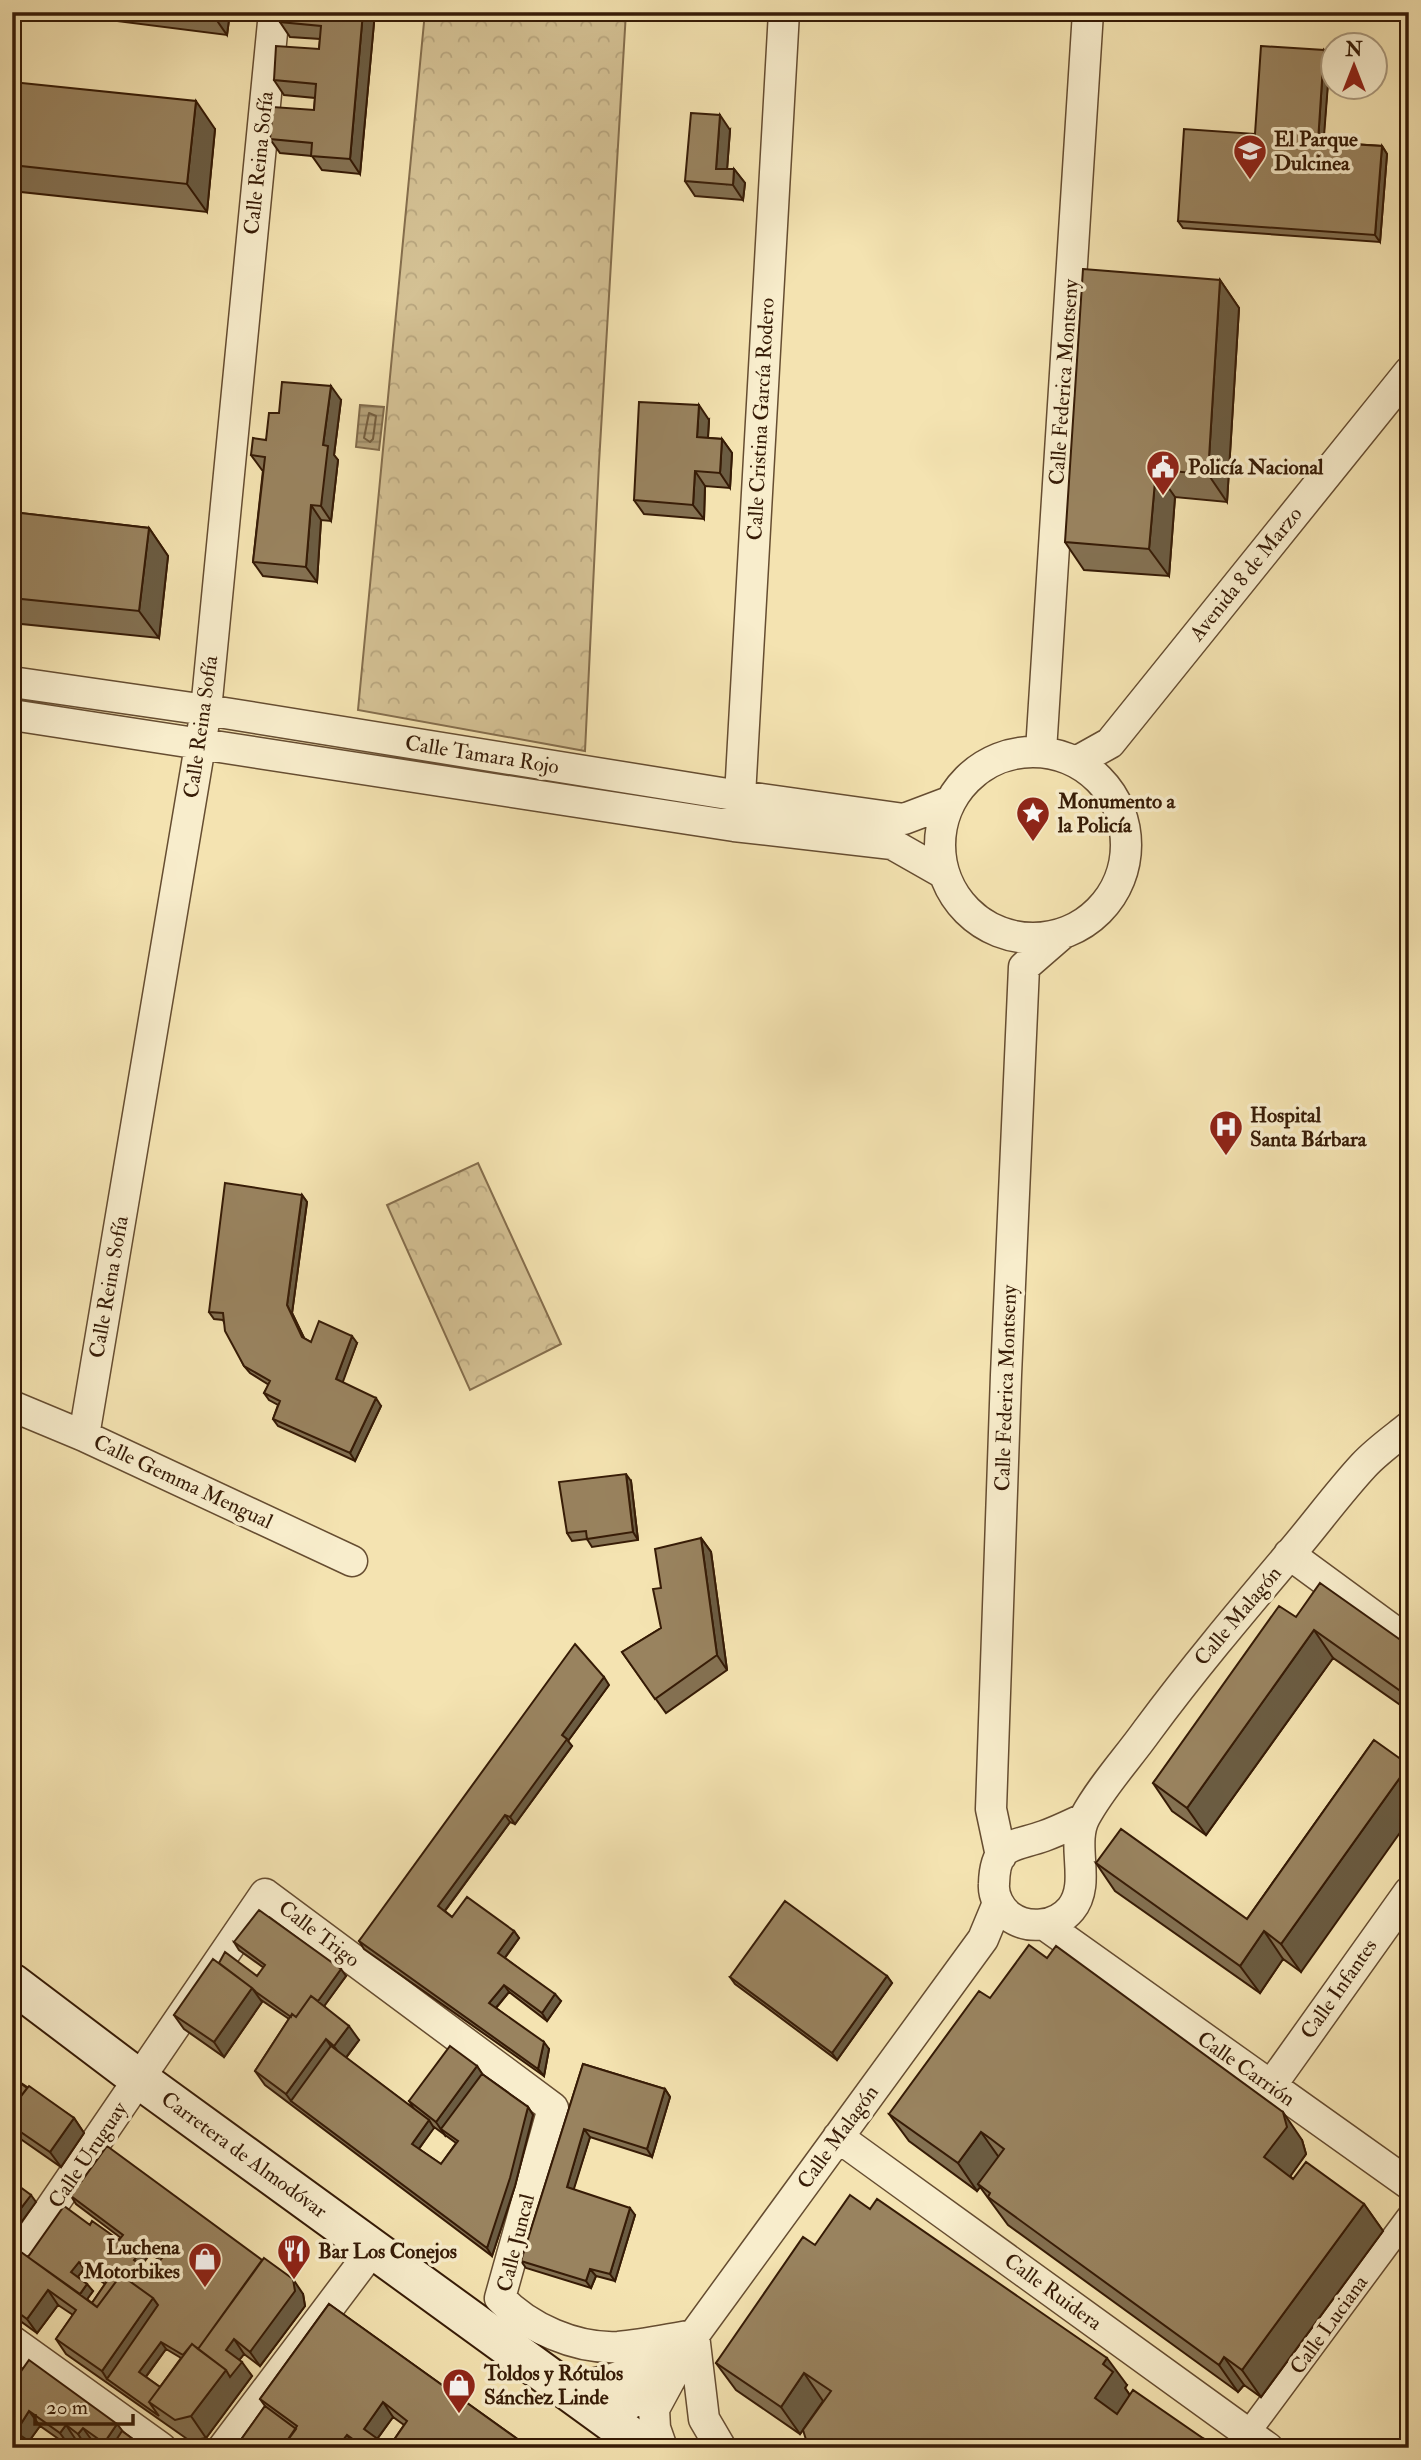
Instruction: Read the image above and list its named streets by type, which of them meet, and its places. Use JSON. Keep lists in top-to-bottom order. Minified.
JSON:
{"streets":{"main road":["Carretera de Almodóvar"],"street":["Calle Reina Sofía","Calle Federica Montseny","Calle Cristina García Rodero","Avenida 8 de Marzo","Calle Tamara Rojo","Calle Gemma Mengual","Calle Malagón","Calle Trigo","Calle Infantes","Calle Carrión","Calle Uruguay","Calle Juncal","Calle Ruidera","Calle Luciana"]},"crossings":[["Calle Reina Sofía","Calle Tamara Rojo"],["Calle Reina Sofía","Calle Gemma Mengual"],["Calle Federica Montseny","Avenida 8 de Marzo"],["Calle Federica Montseny","Calle Tamara Rojo"],["Calle Federica Montseny","Calle Malagón"],["Calle Federica Montseny","Calle Carrión"],["Calle Cristina García Rodero","Calle Tamara Rojo"],["Avenida 8 de Marzo","Calle Tamara Rojo"],["Calle Malagón","Calle Carrión"],["Calle Malagón","Carretera de Almodóvar"],["Calle Malagón","Calle Juncal"],["Calle Malagón","Calle Ruidera"],["Calle Trigo","Calle Uruguay"],["Calle Trigo","Carretera de Almodóvar"],["Calle Trigo","Calle Juncal"],["Calle Infantes","Calle Carrión"],["Calle Uruguay","Carretera de Almodóvar"],["Calle Ruidera","Calle Luciana"]],"places":{"school or university":["El Parque Dulcinea"],"public building":["Policía Nacional"],"place":["Monumento a la Policía"],"hospital":["Hospital Santa Bárbara"],"restaurant":["Bar Los Conejos"],"shop":["Luchena Motorbikes","Toldos y Rótulos Sánchez Linde"]},"scale_bar":"20 m","north":"top"}
